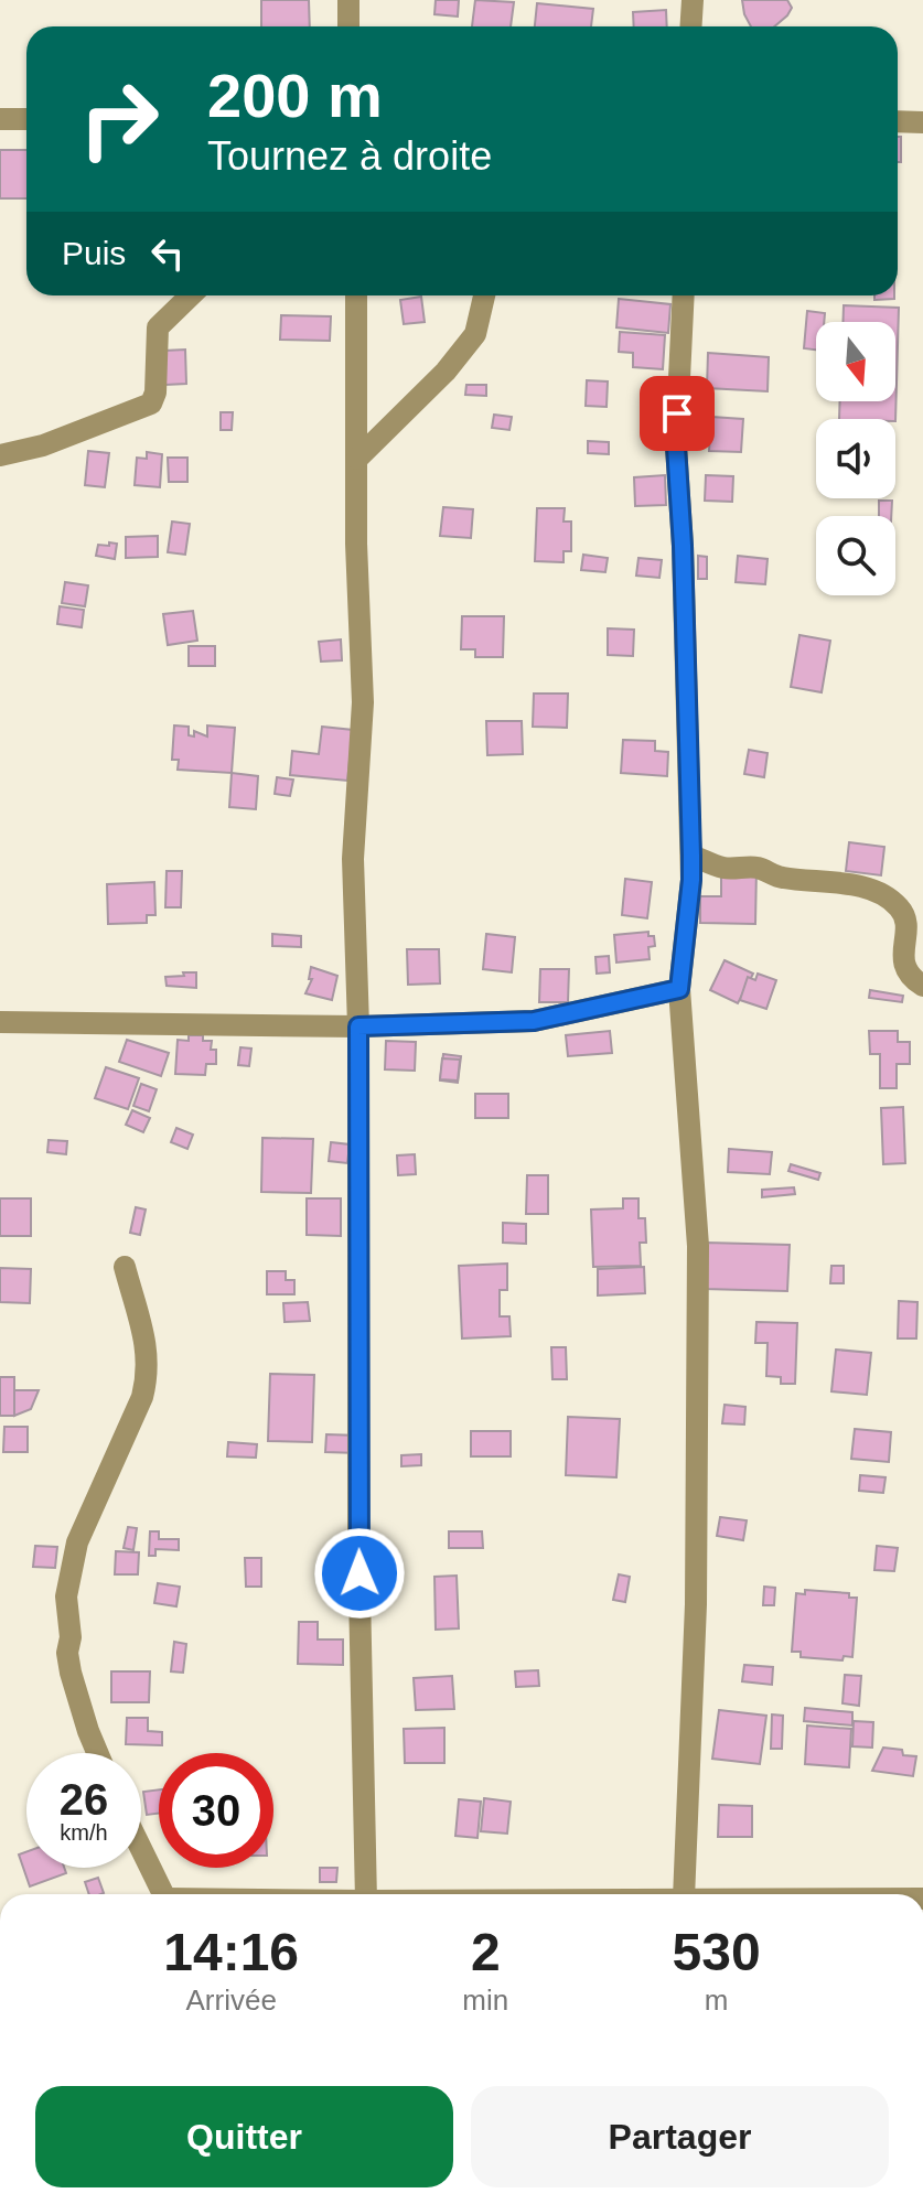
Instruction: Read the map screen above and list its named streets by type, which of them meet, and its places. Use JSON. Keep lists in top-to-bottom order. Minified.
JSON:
{"north":"bottom","page":{"turn":["200 m","Tournez à droite"],"then":"Puis","speed":"26 km/h","limit":"30","eta":["14:16","Arrivée","2","min","530","m"],"buttons":["Quitter","Partager"]}}
